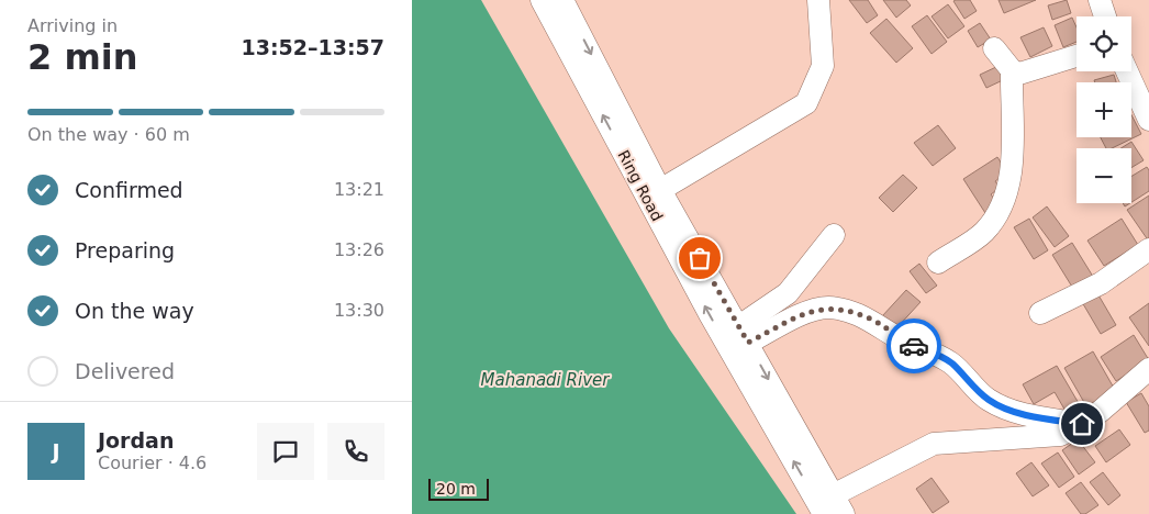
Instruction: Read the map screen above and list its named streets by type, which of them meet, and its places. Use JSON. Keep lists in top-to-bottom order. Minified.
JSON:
{"streets":{"street":["Ring Road"]},"water":["Mahanadi River"],"scale_bar":"20 m","page":{"heading":["2 min","Arriving in","13:52–13:57"],"panel":["Jordan","Courier · 4.6"],"map_buttons":["+","−"],"bar":"On the way · 60 m","list":[["Confirmed","13:21"],["Preparing","13:26"],["On the way","13:30"],"Delivered"],"round":"J","scale":"20 m"}}
